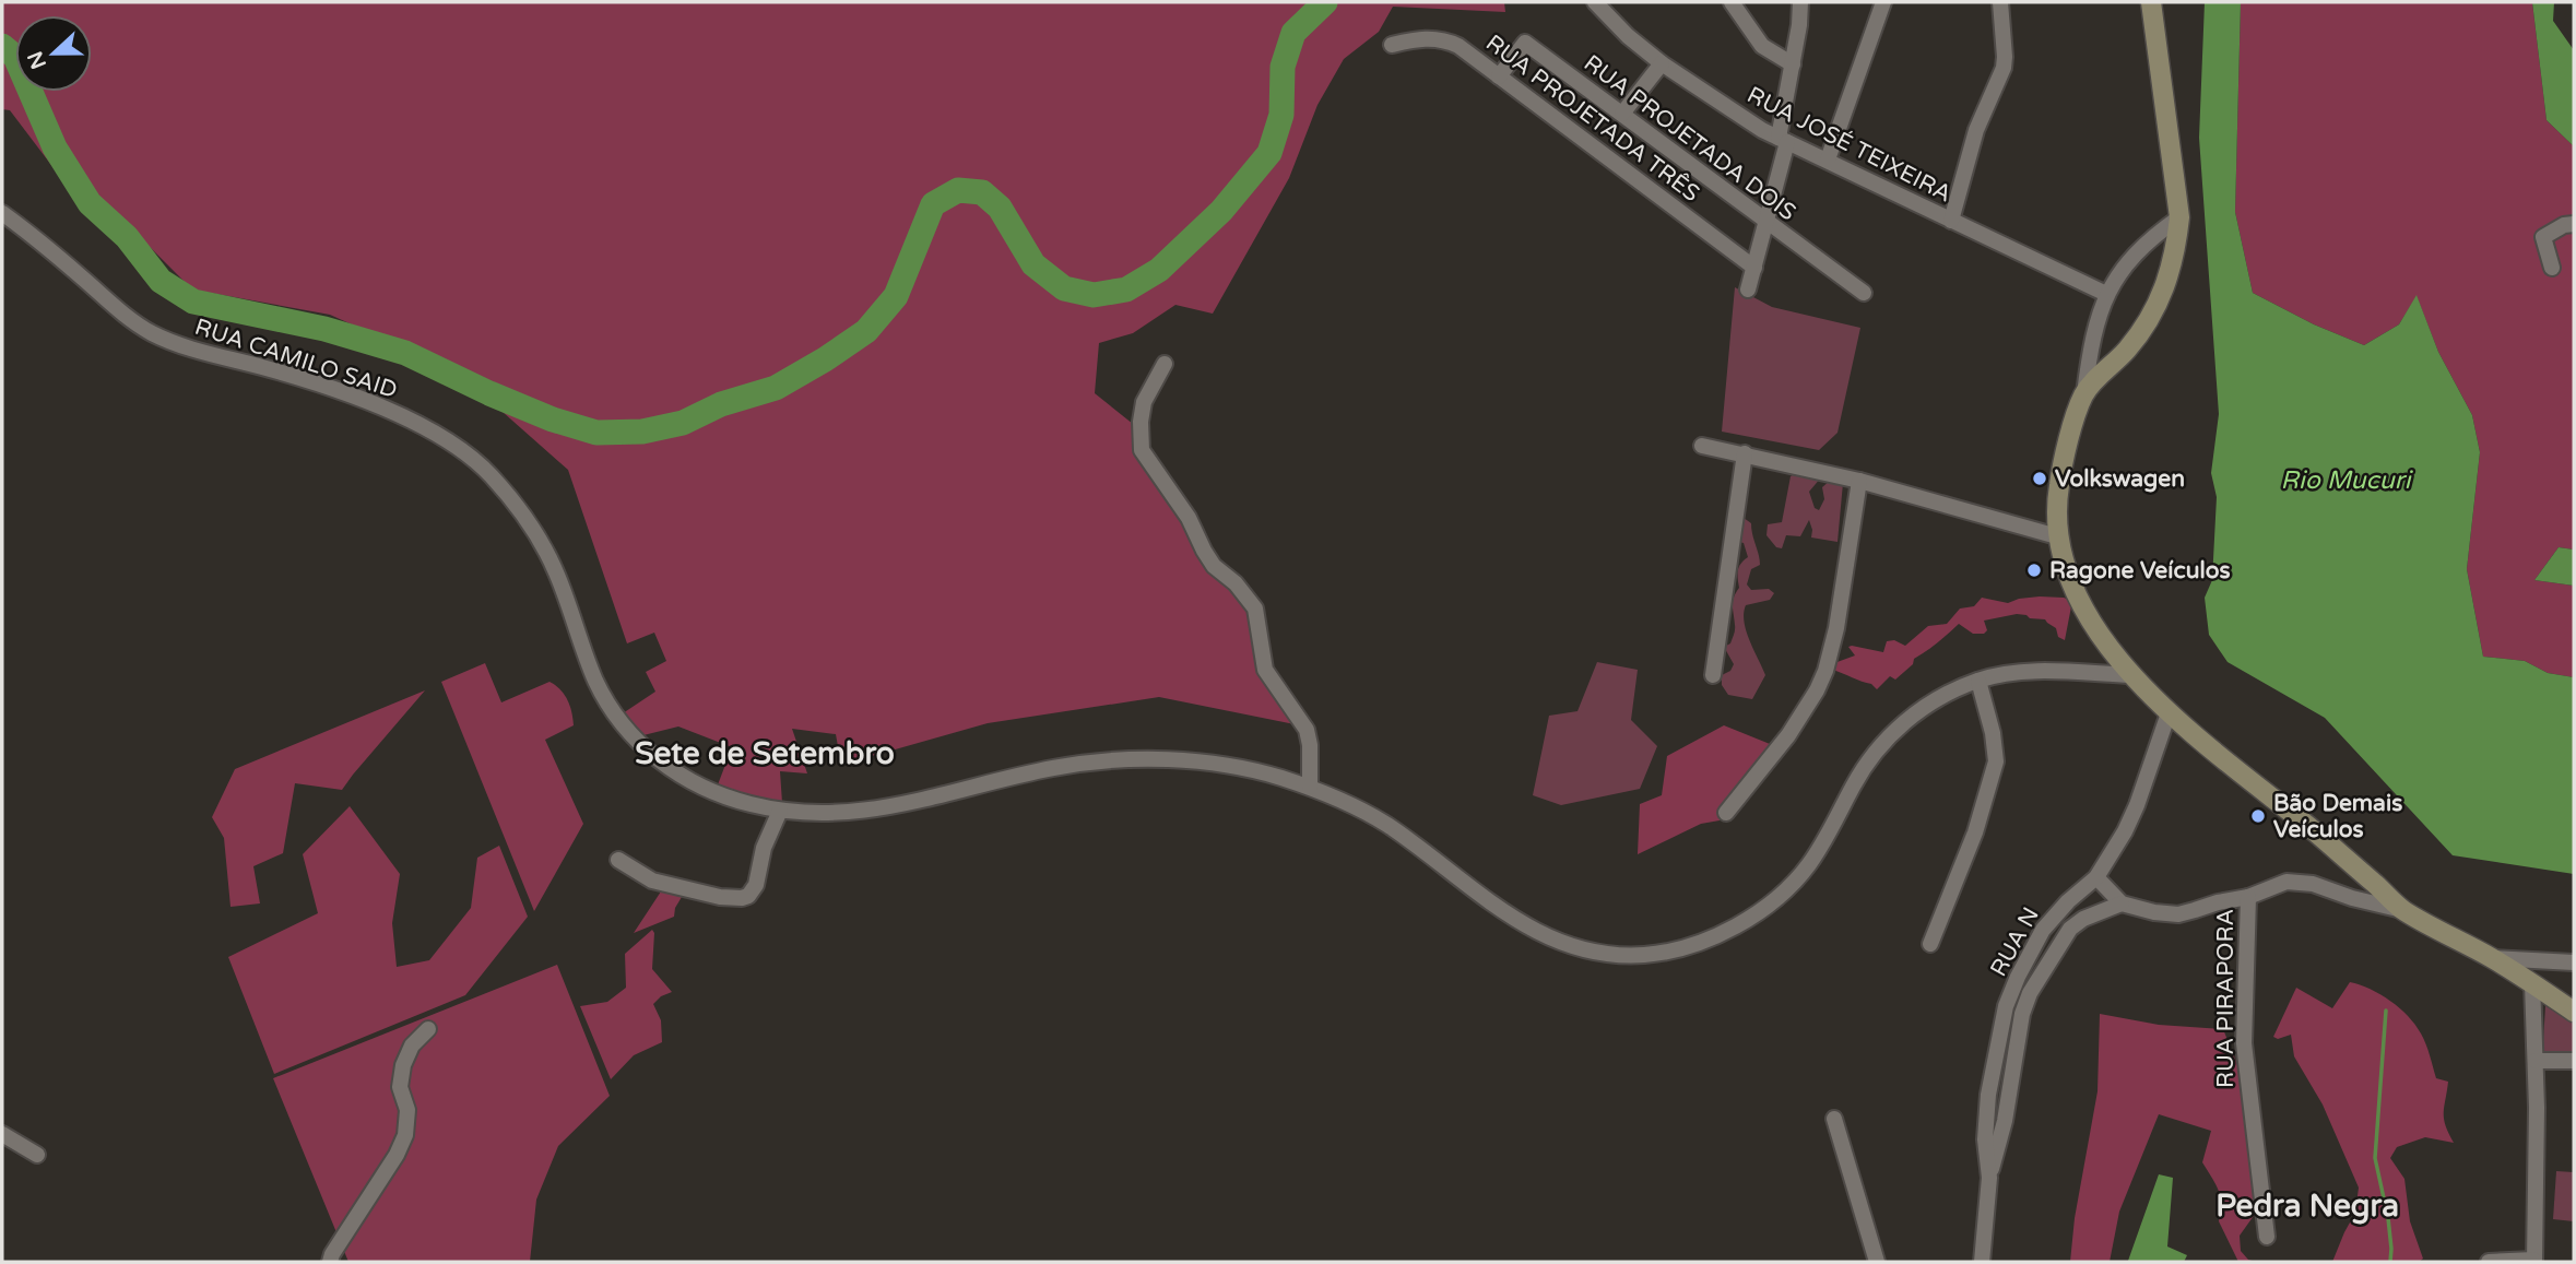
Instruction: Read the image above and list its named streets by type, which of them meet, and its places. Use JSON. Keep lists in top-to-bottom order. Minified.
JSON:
{"streets":{"street":["RUA PROJETADA TRÊS","RUA PROJETADA DOIS","RUA JOSÉ TEIXEIRA","RUA CAMILO SAID","RUA N","RUA PIRAPORA"]},"crossings":[["RUA PROJETADA TRÊS","RUA PROJETADA DOIS"],["RUA N","RUA PIRAPORA"]],"districts":["Sete de Setembro","Pedra Negra"],"water":["Rio Mucuri"],"places":["Volkswagen","Ragone Veículos","Bão Demais Veículos"],"north":"left"}
